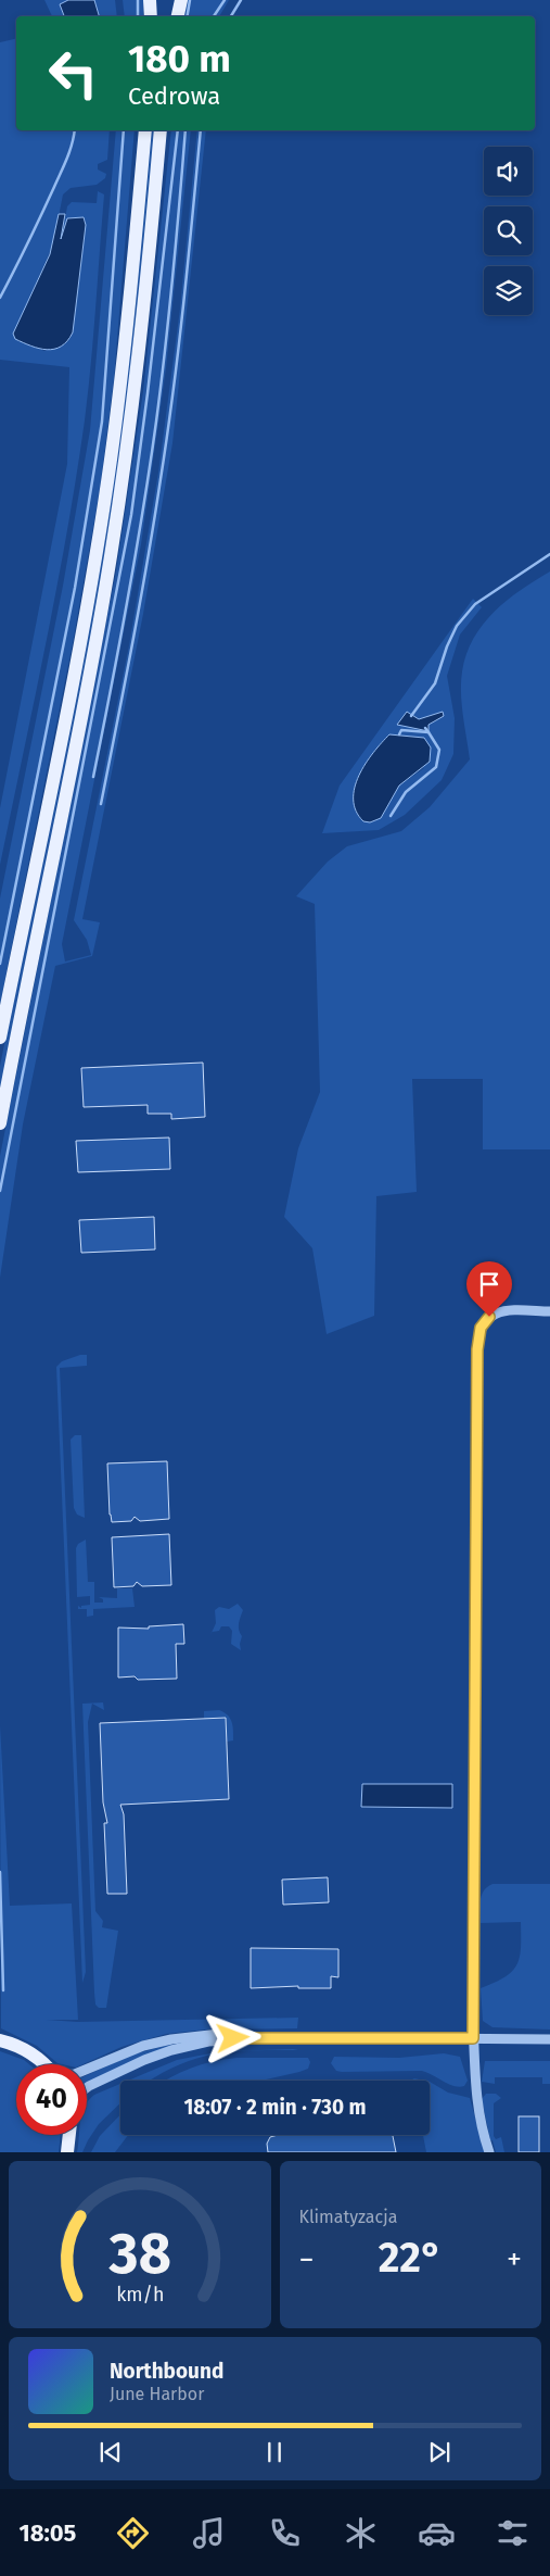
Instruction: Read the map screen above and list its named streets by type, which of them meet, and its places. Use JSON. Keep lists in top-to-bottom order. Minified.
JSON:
{"page":{"turn":["180 m","Cedrowa"],"limit":"40","trip":"18:07 · 2 min · 730 m","tile":"Klimatyzacja","heat":["−","22°","+"],"song":["Northbound","June Harbor"],"tabs":"18:05","gauge":["38","km/h"]}}
